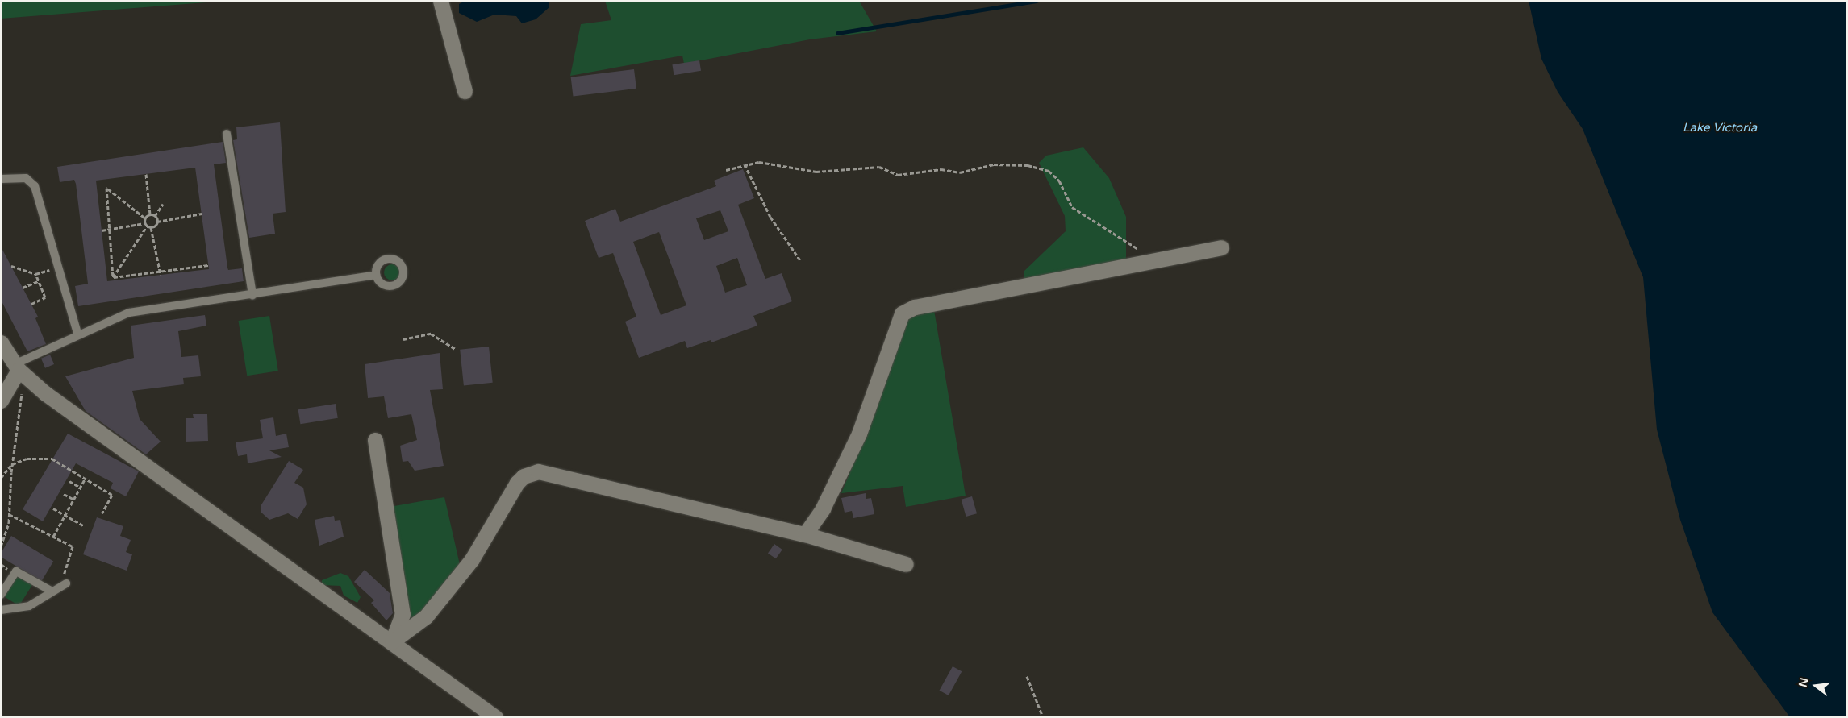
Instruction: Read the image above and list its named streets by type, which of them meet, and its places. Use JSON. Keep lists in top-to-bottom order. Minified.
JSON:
{"water":["Lake Victoria"],"north":"left"}
